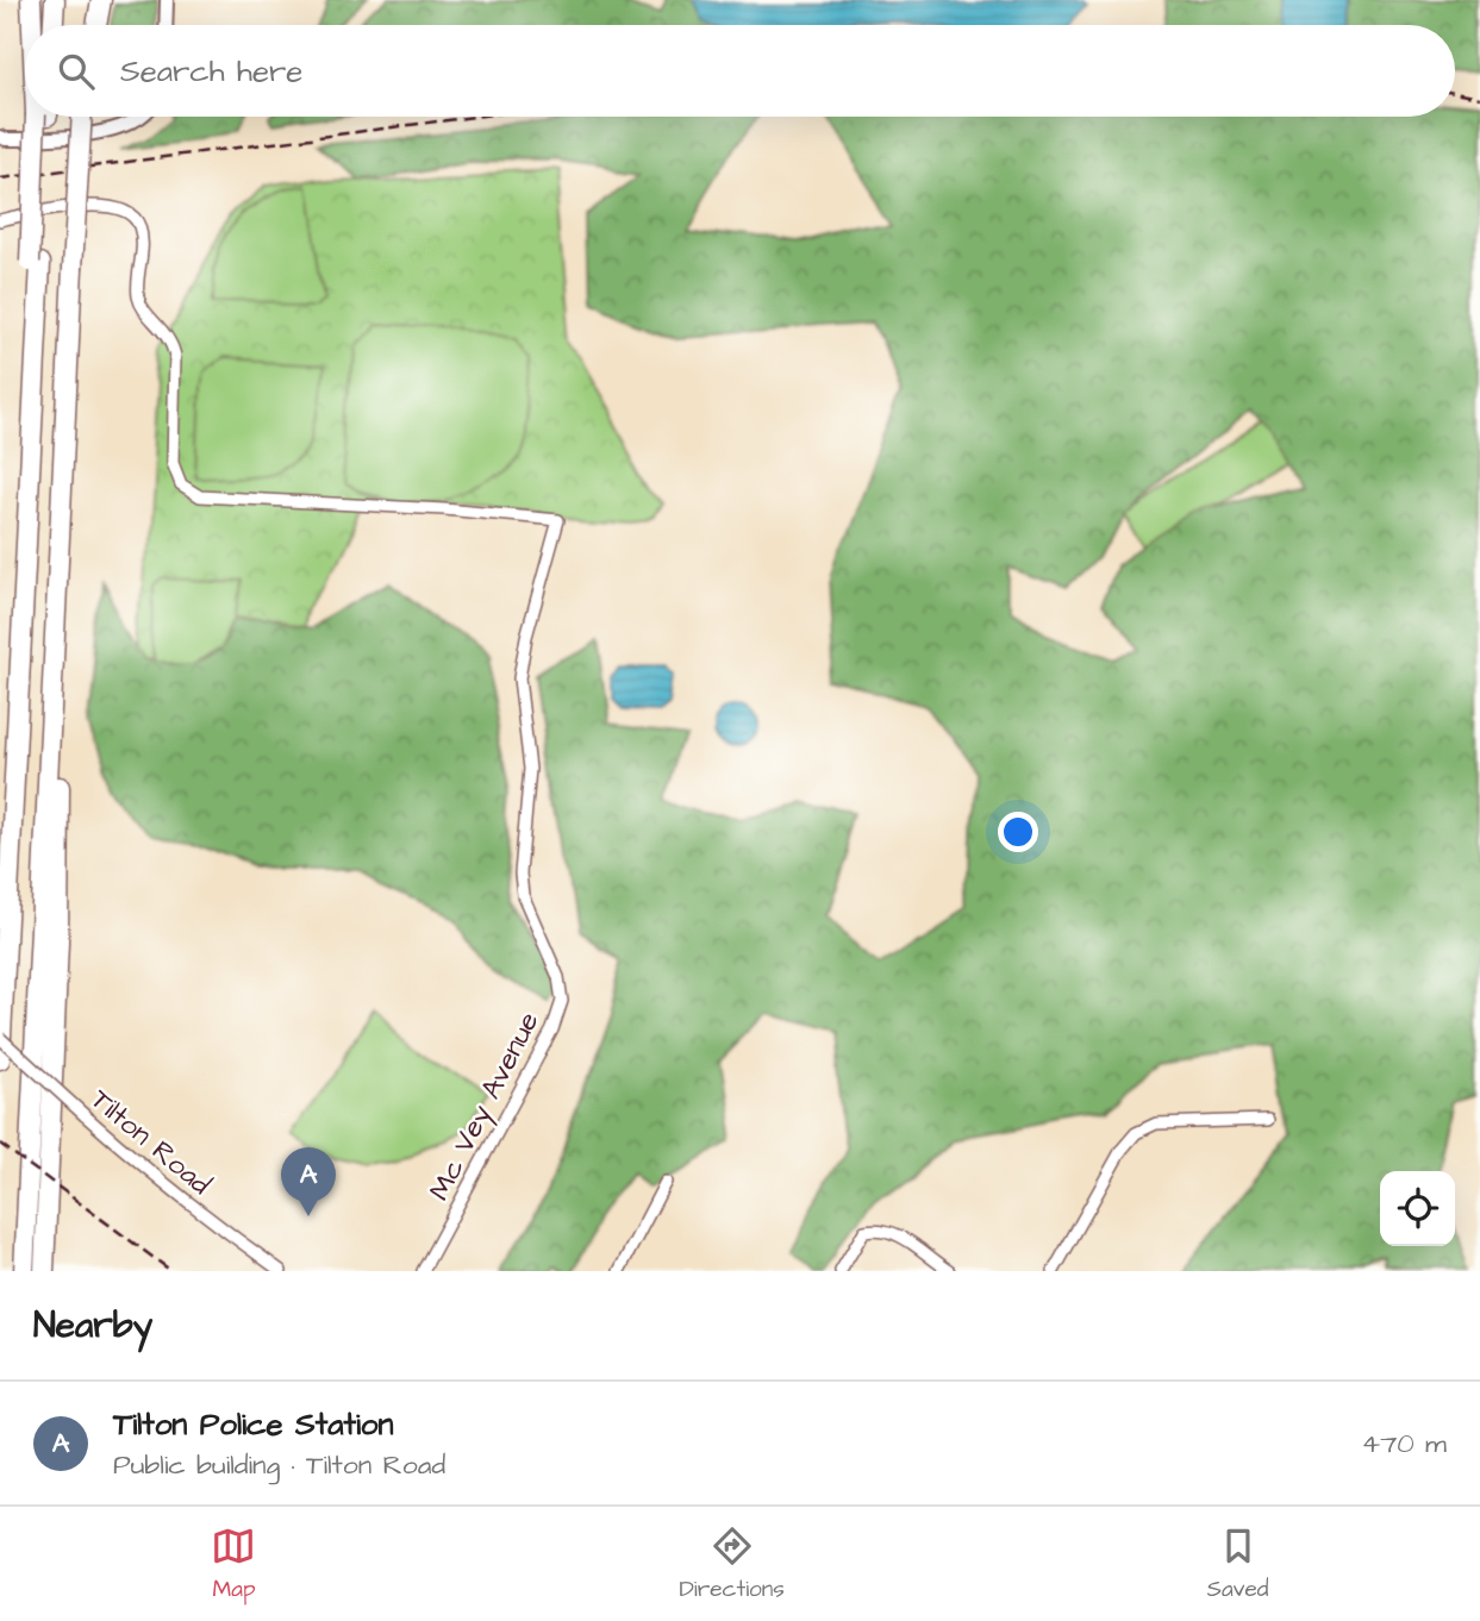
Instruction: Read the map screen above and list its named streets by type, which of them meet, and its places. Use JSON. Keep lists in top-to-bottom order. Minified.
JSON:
{"streets":{"street":["Mc Vey Avenue","Tilton Road"]},"page":{"search":"Search here","pins":"A","heading":"Nearby","list":[{"mark":"A","name":"Tilton Police Station","note":"Public building · Tilton Road","value":"470 m"}],"nav":["Map","Directions","Saved"]}}
